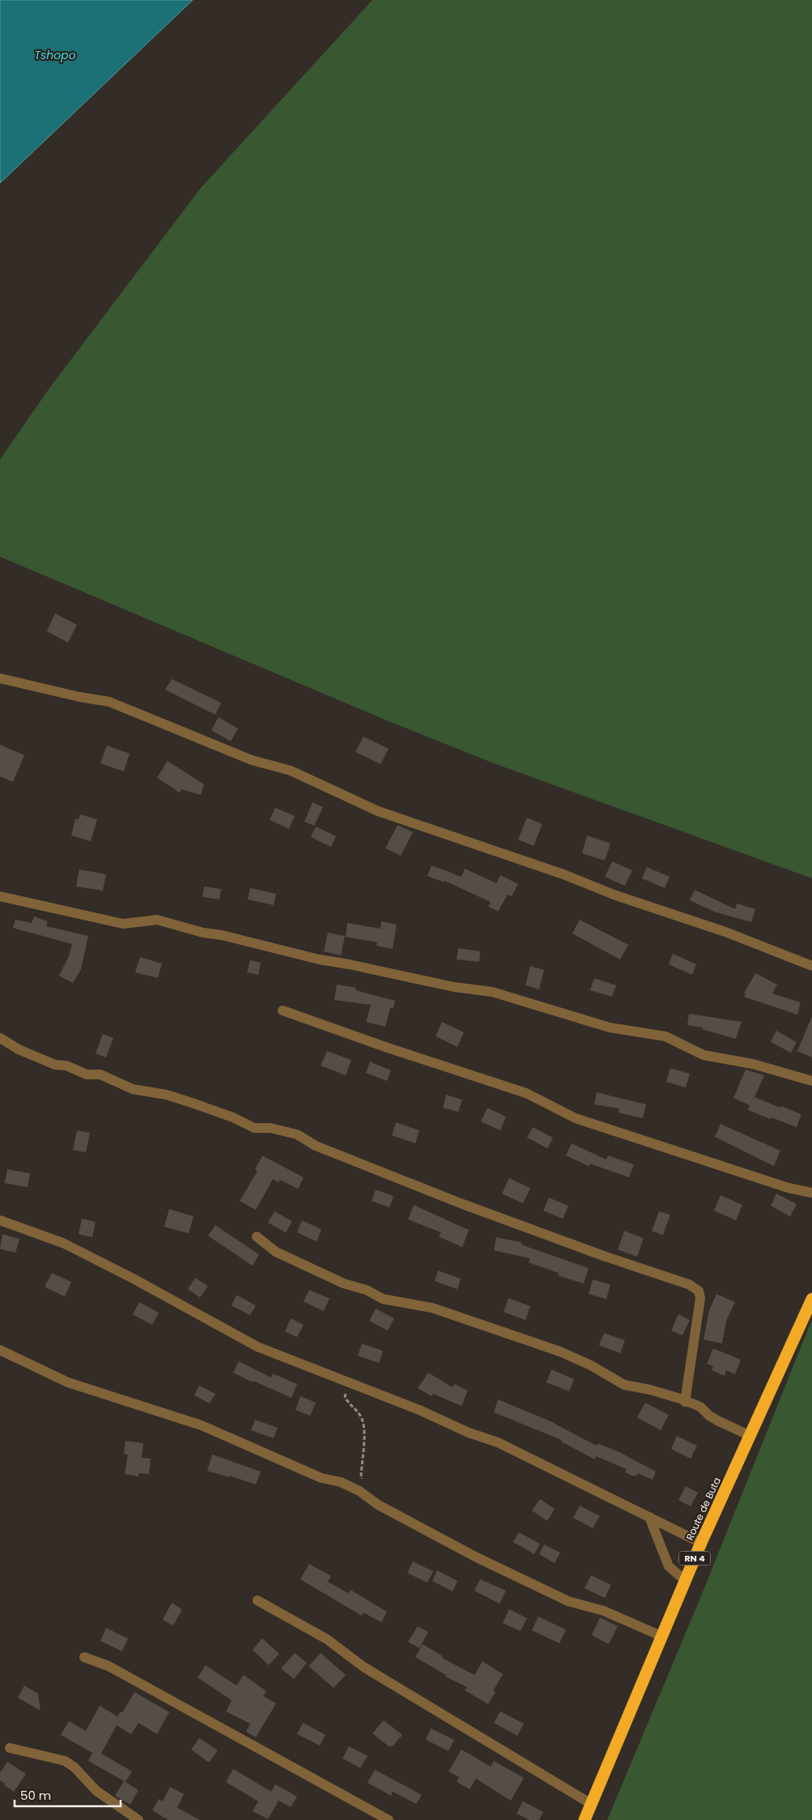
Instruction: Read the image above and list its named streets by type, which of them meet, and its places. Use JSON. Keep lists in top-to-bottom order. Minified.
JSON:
{"streets":{"highway":["Route de Buta","RN 4"]},"water":["Tshopo"],"scale_bar":"50 m"}
